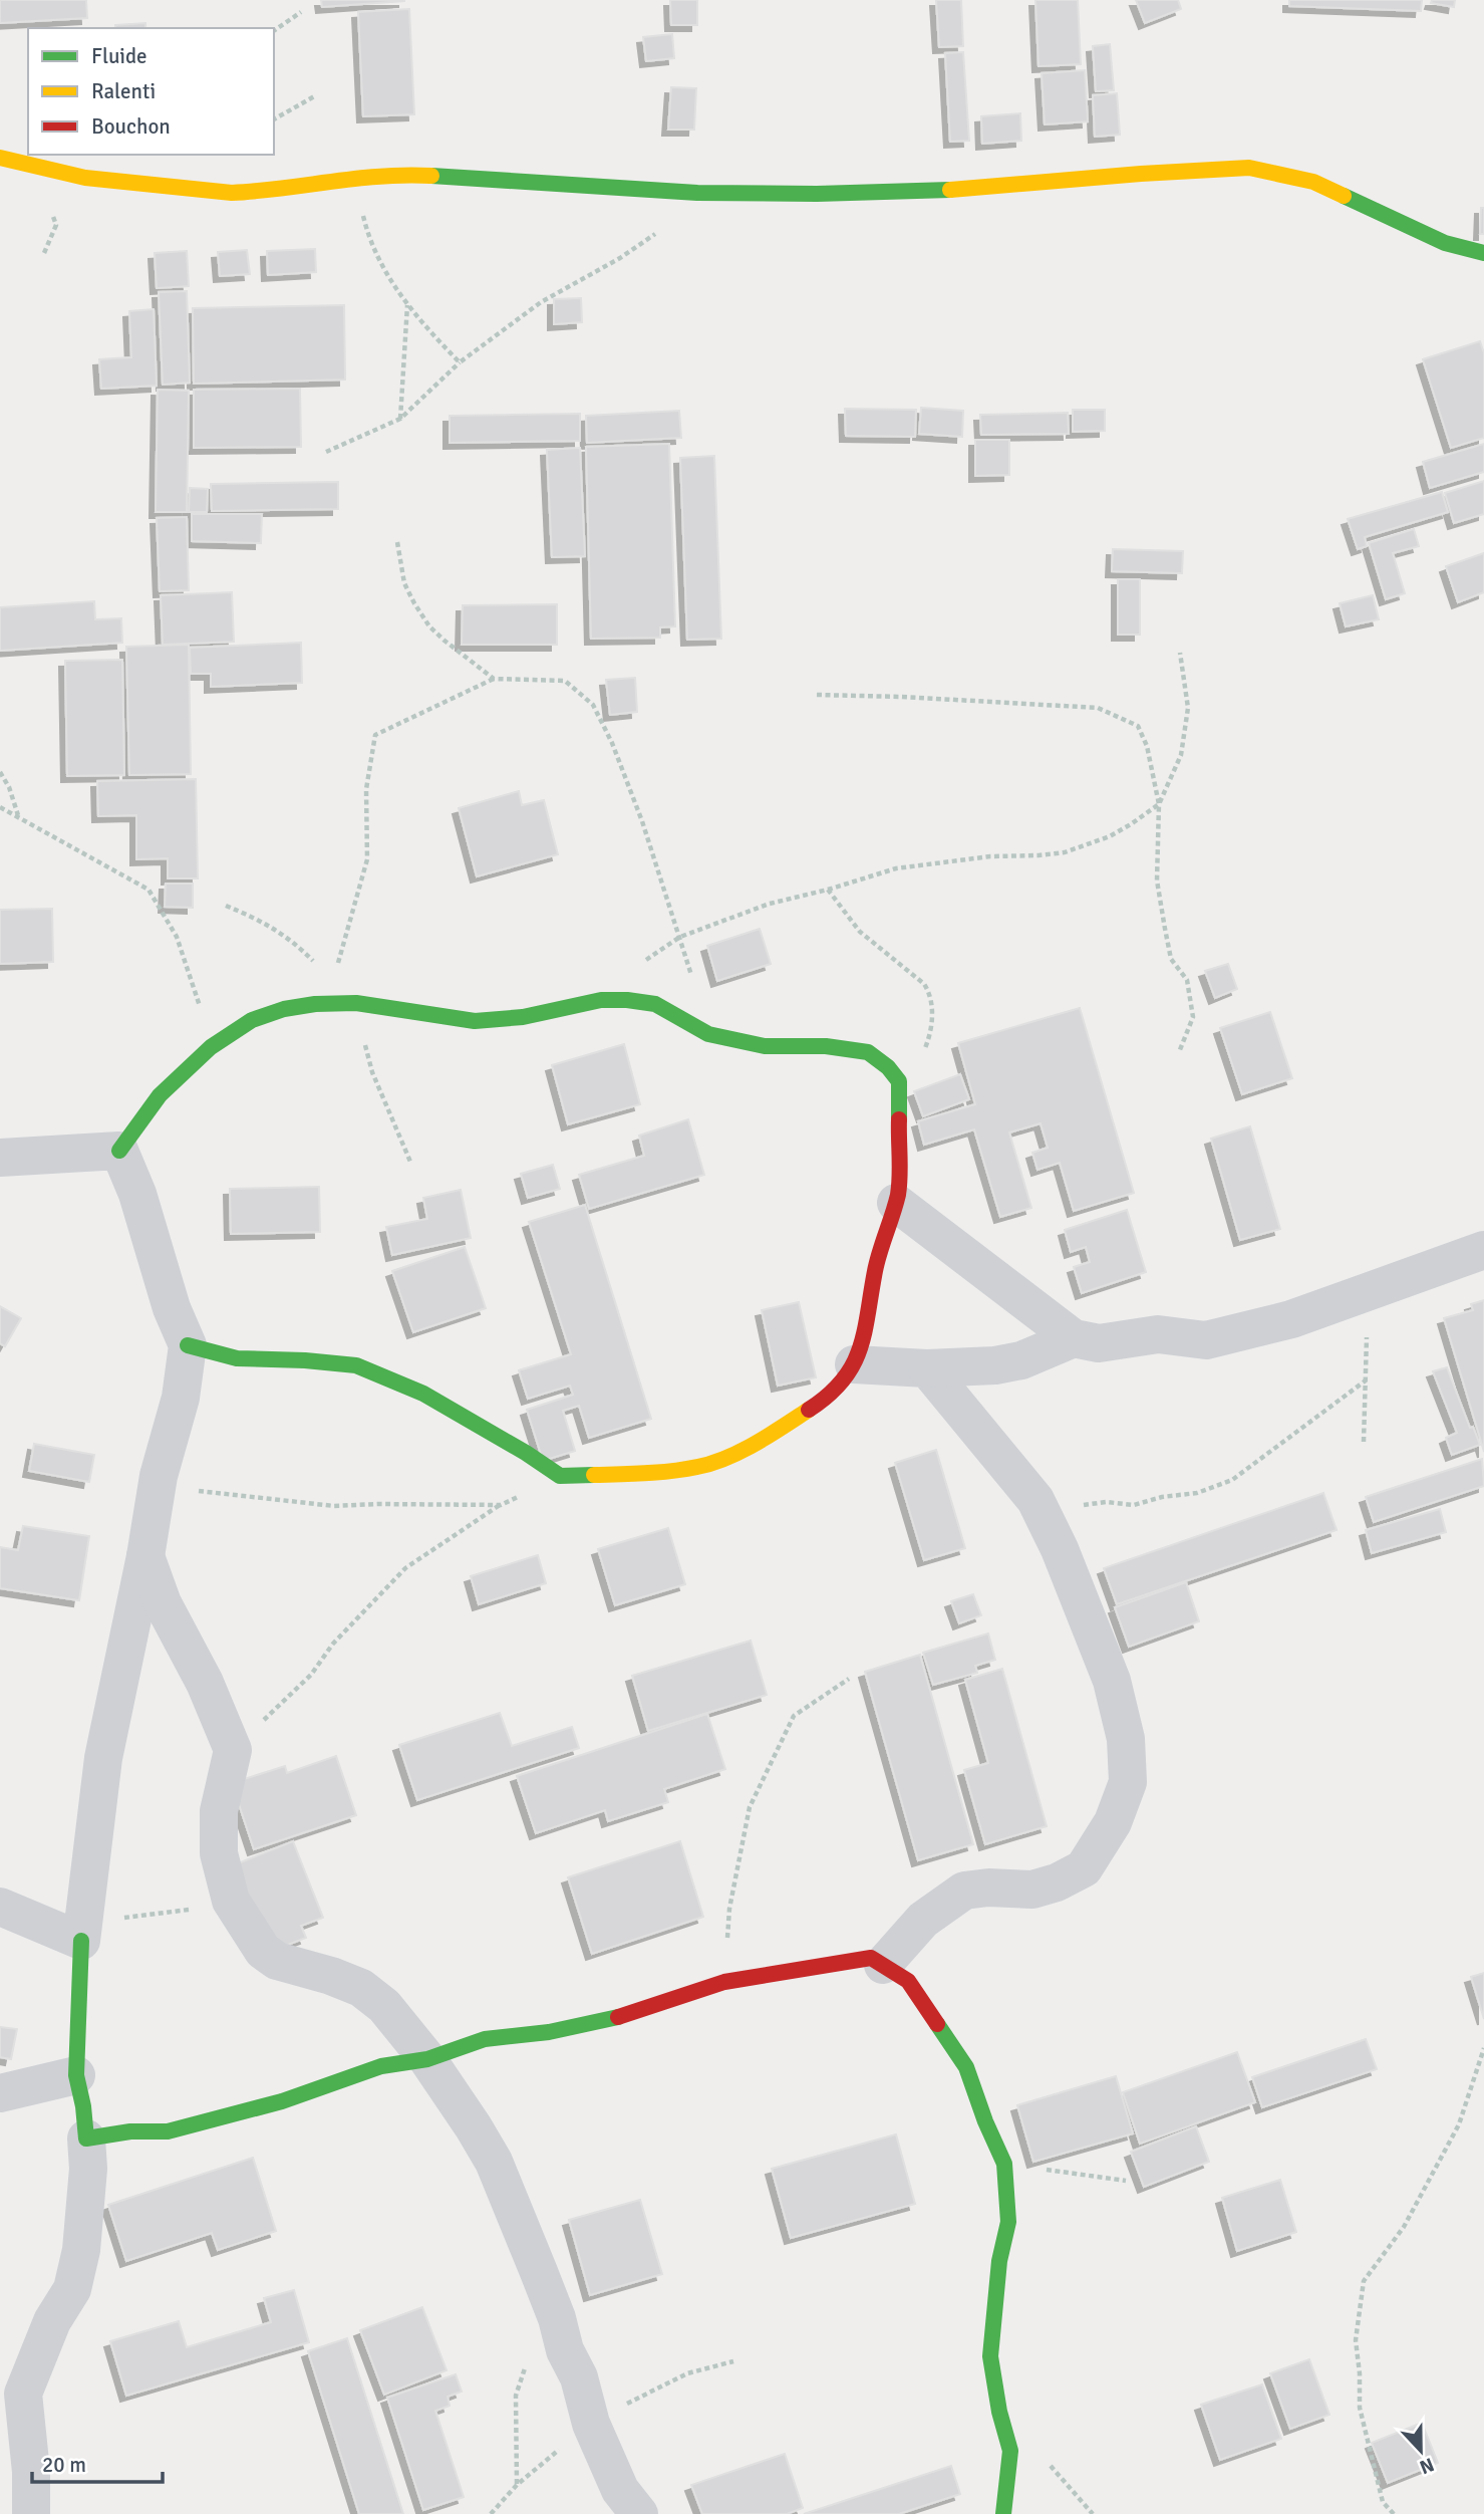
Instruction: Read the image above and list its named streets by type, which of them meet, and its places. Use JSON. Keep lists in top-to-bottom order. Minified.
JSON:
{"legend":["Fluide","Ralenti","Bouchon"],"scale_bar":"20 m","north":"bottom"}
